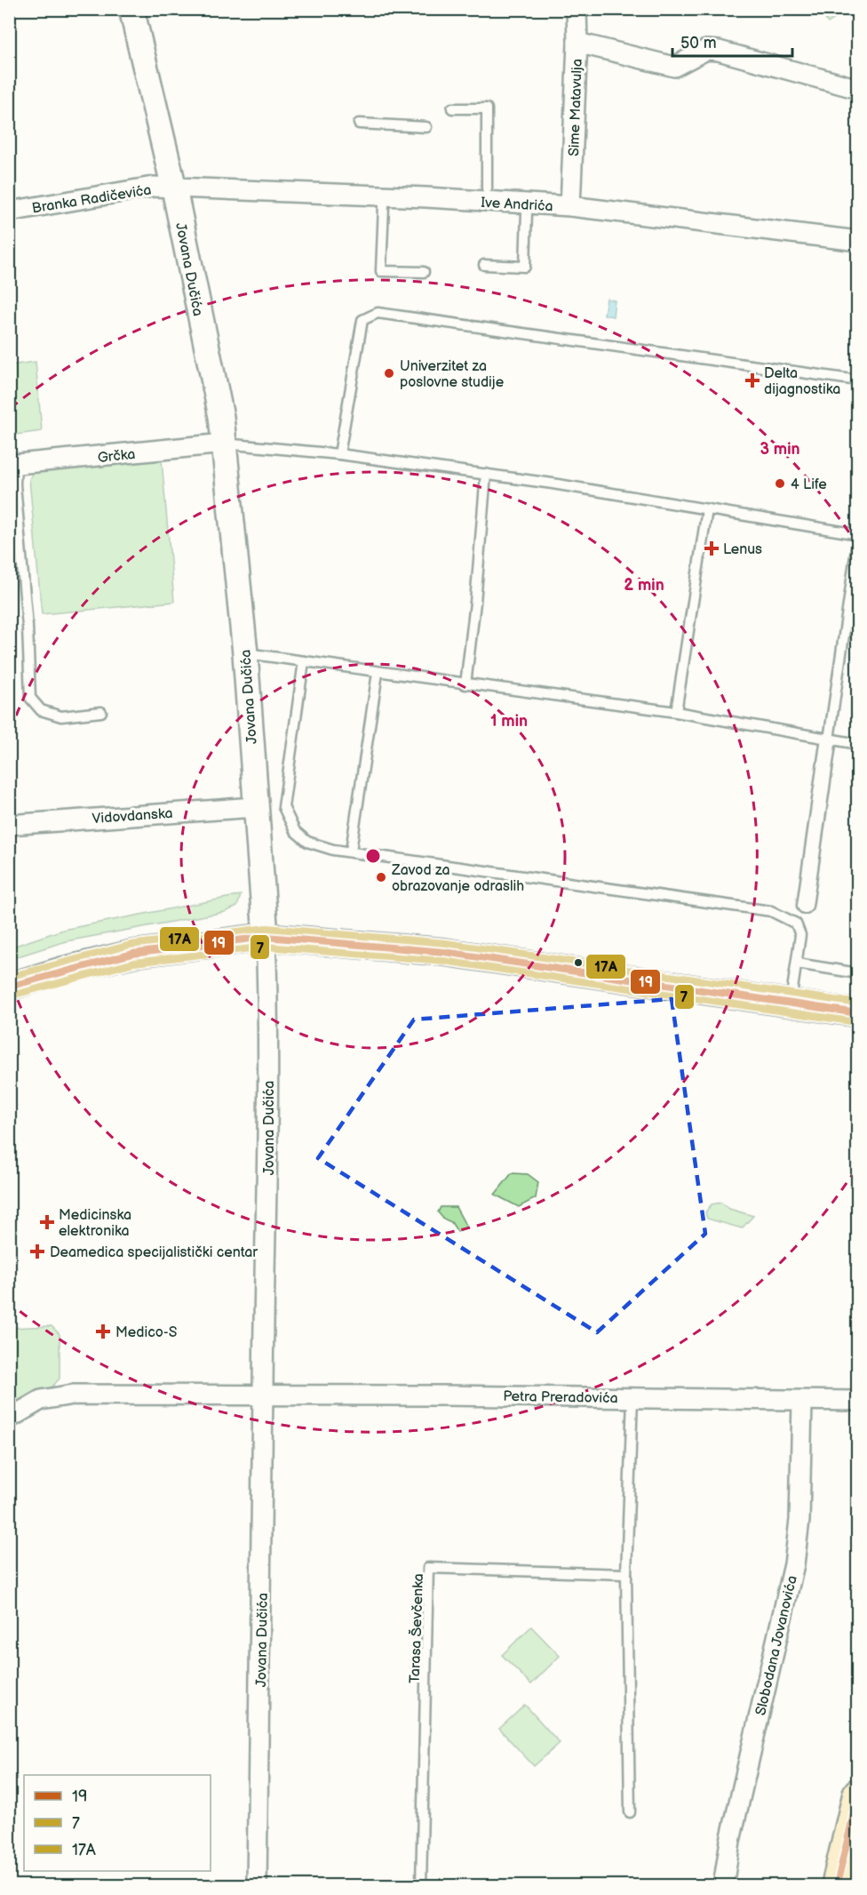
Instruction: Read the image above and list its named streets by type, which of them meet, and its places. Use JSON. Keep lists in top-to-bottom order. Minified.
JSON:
{"streets":{"street":["Sime Matavulja","Branka Radičevića","Ive Andrića","Jovana Dučića","Grčka","Vidovdanska","Petra Preradovića","Slobodana Jovanovića"],"lane":["Tarasa Ševčenka"]},"crossings":[["Sime Matavulja","Ive Andrića"],["Branka Radičevića","Ive Andrića"],["Branka Radičevića","Jovana Dučića"],["Ive Andrića","Jovana Dučića"],["Jovana Dučića","Grčka"],["Jovana Dučića","Vidovdanska"],["Jovana Dučića","Petra Preradovića"],["Petra Preradovića","Slobodana Jovanovića"]],"places":{"other":["Univerzitet za poslovne studije","4 Life","Zavod za obrazovanje odraslih"],"health":["Delta dijagnostika","Lenus","Medicinska elektronika","Deamedica specijalistički centar","Medico-S"]},"lines":["transit line 17A","transit line 19","transit line 7"],"legend":["19","7","17A"],"scale_bar":"50 m","rings":["3 min","2 min","1 min"]}
